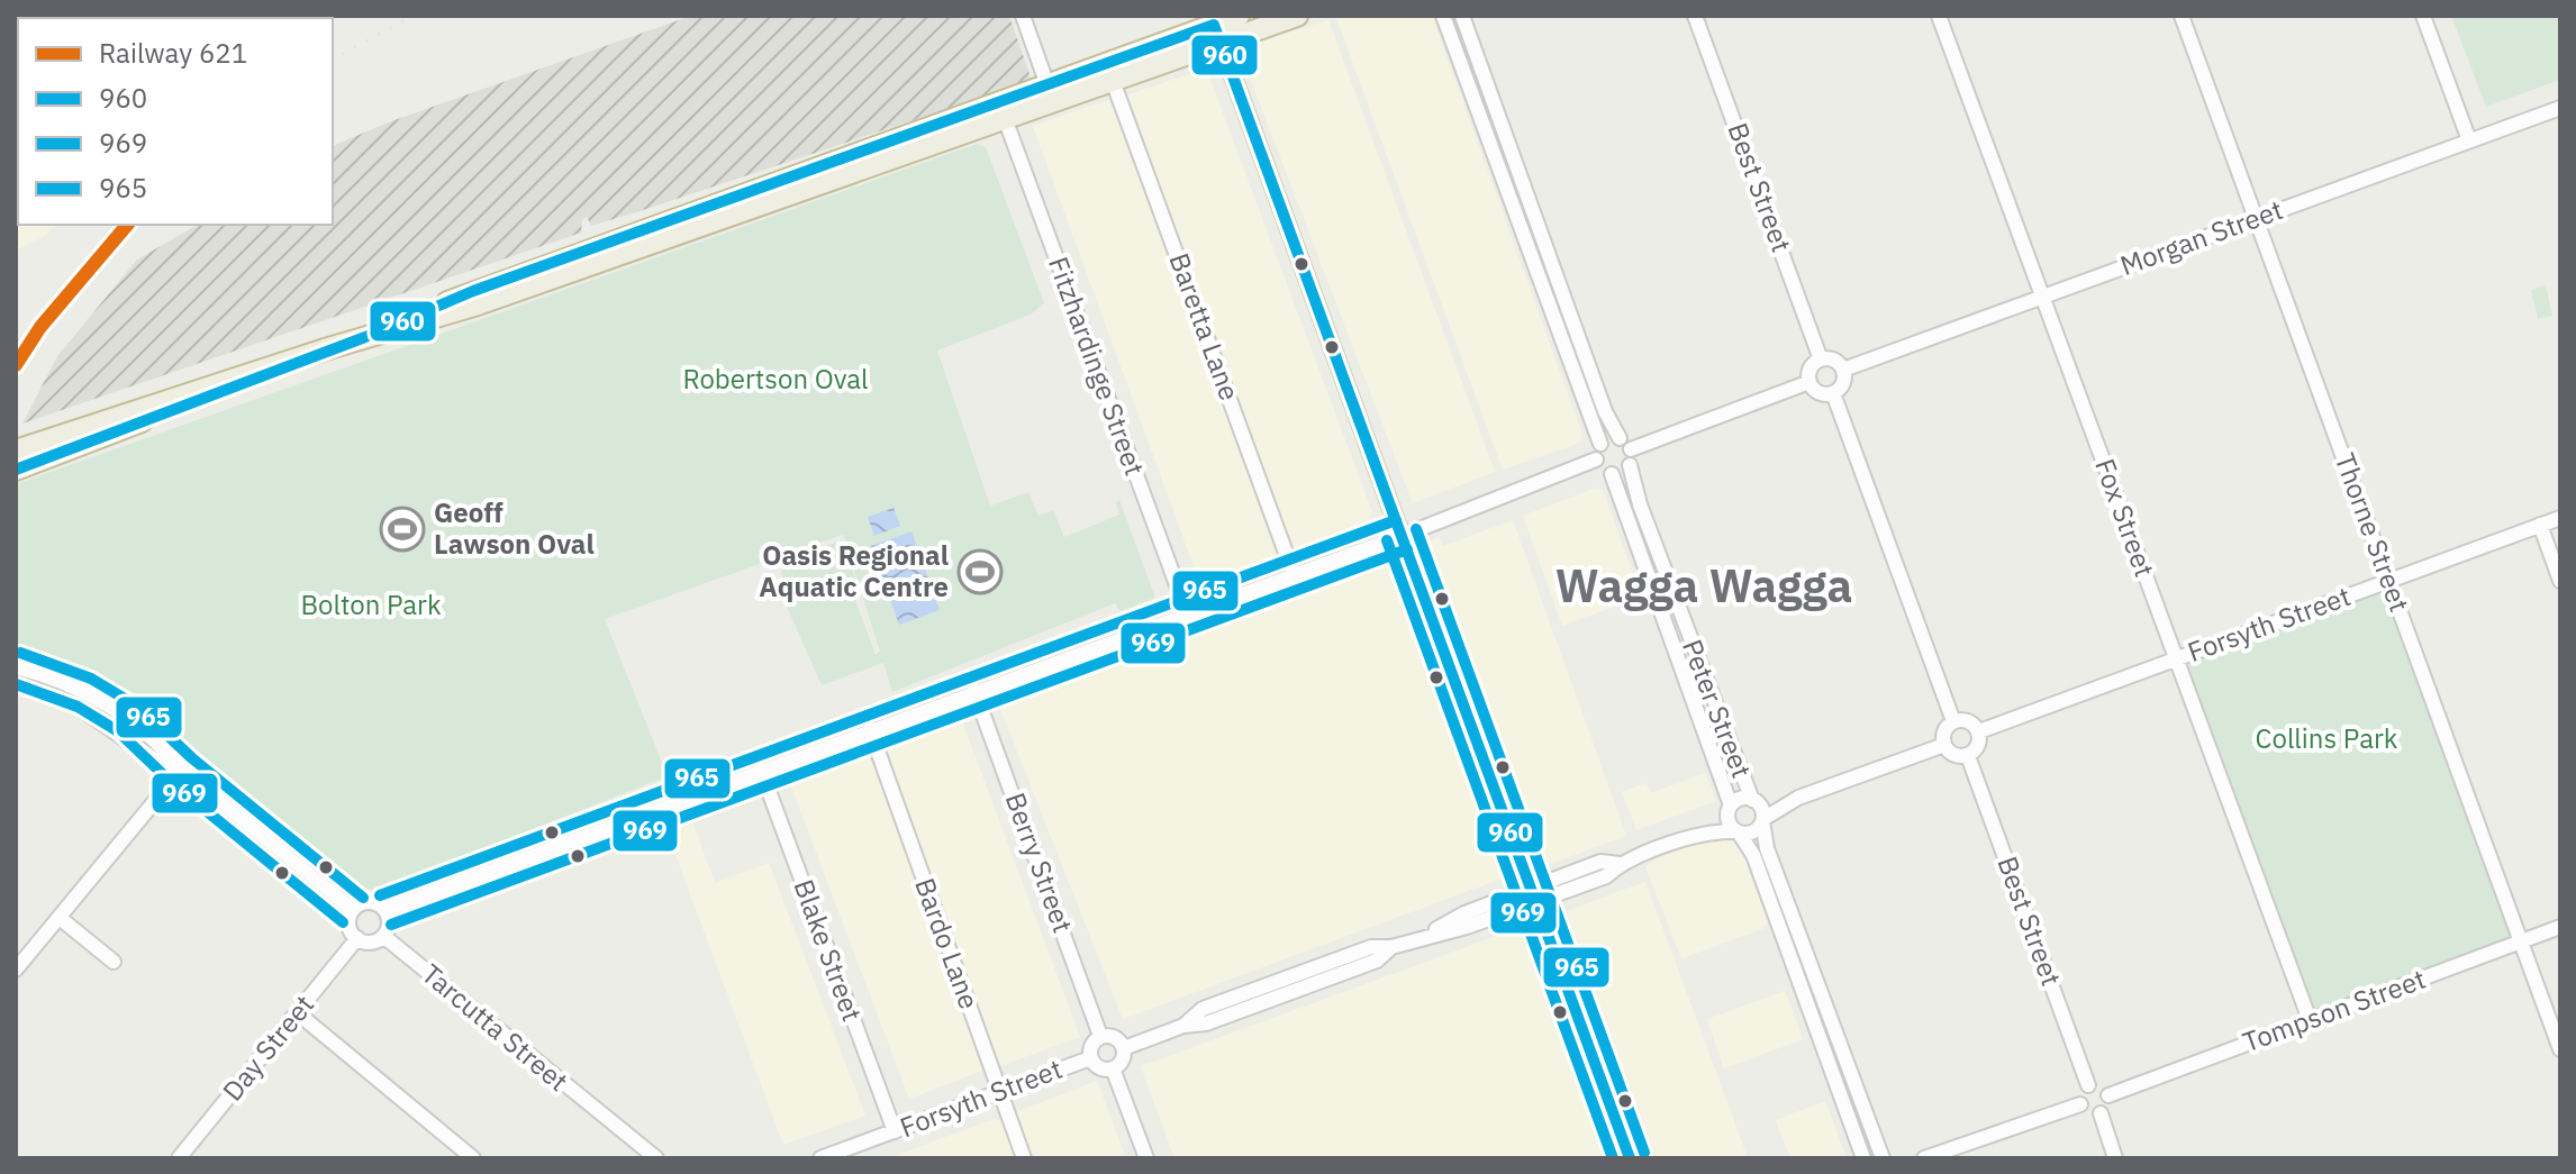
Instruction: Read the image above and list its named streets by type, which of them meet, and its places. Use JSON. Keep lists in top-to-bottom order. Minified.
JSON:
{"streets":{"street":["Best Street","Morgan Street","Baretta Lane","Fitzhardinge Street","Fox Street","Thorne Street","Forsyth Street","Peter Street","Berry Street","Bardo Lane","Blake Street","Tompson Street","Tarcutta Street","Day Street"]},"crossings":[["Best Street","Morgan Street"],["Best Street","Forsyth Street"],["Best Street","Tompson Street"],["Morgan Street","Fox Street"],["Morgan Street","Thorne Street"],["Fox Street","Forsyth Street"],["Fox Street","Tompson Street"],["Thorne Street","Forsyth Street"],["Thorne Street","Tompson Street"],["Forsyth Street","Berry Street"],["Forsyth Street","Bardo Lane"],["Forsyth Street","Blake Street"],["Tarcutta Street","Day Street"]],"districts":["Wagga Wagga"],"parks":["Robertson Oval","Bolton Park","Collins Park"],"places":{"sports":["Geoff Lawson Oval","Oasis Regional Aquatic Centre"]},"lines":["transit line 960","rail line 621","transit line 965","transit line 969"],"legend":["Railway 621","960","969","965"]}
